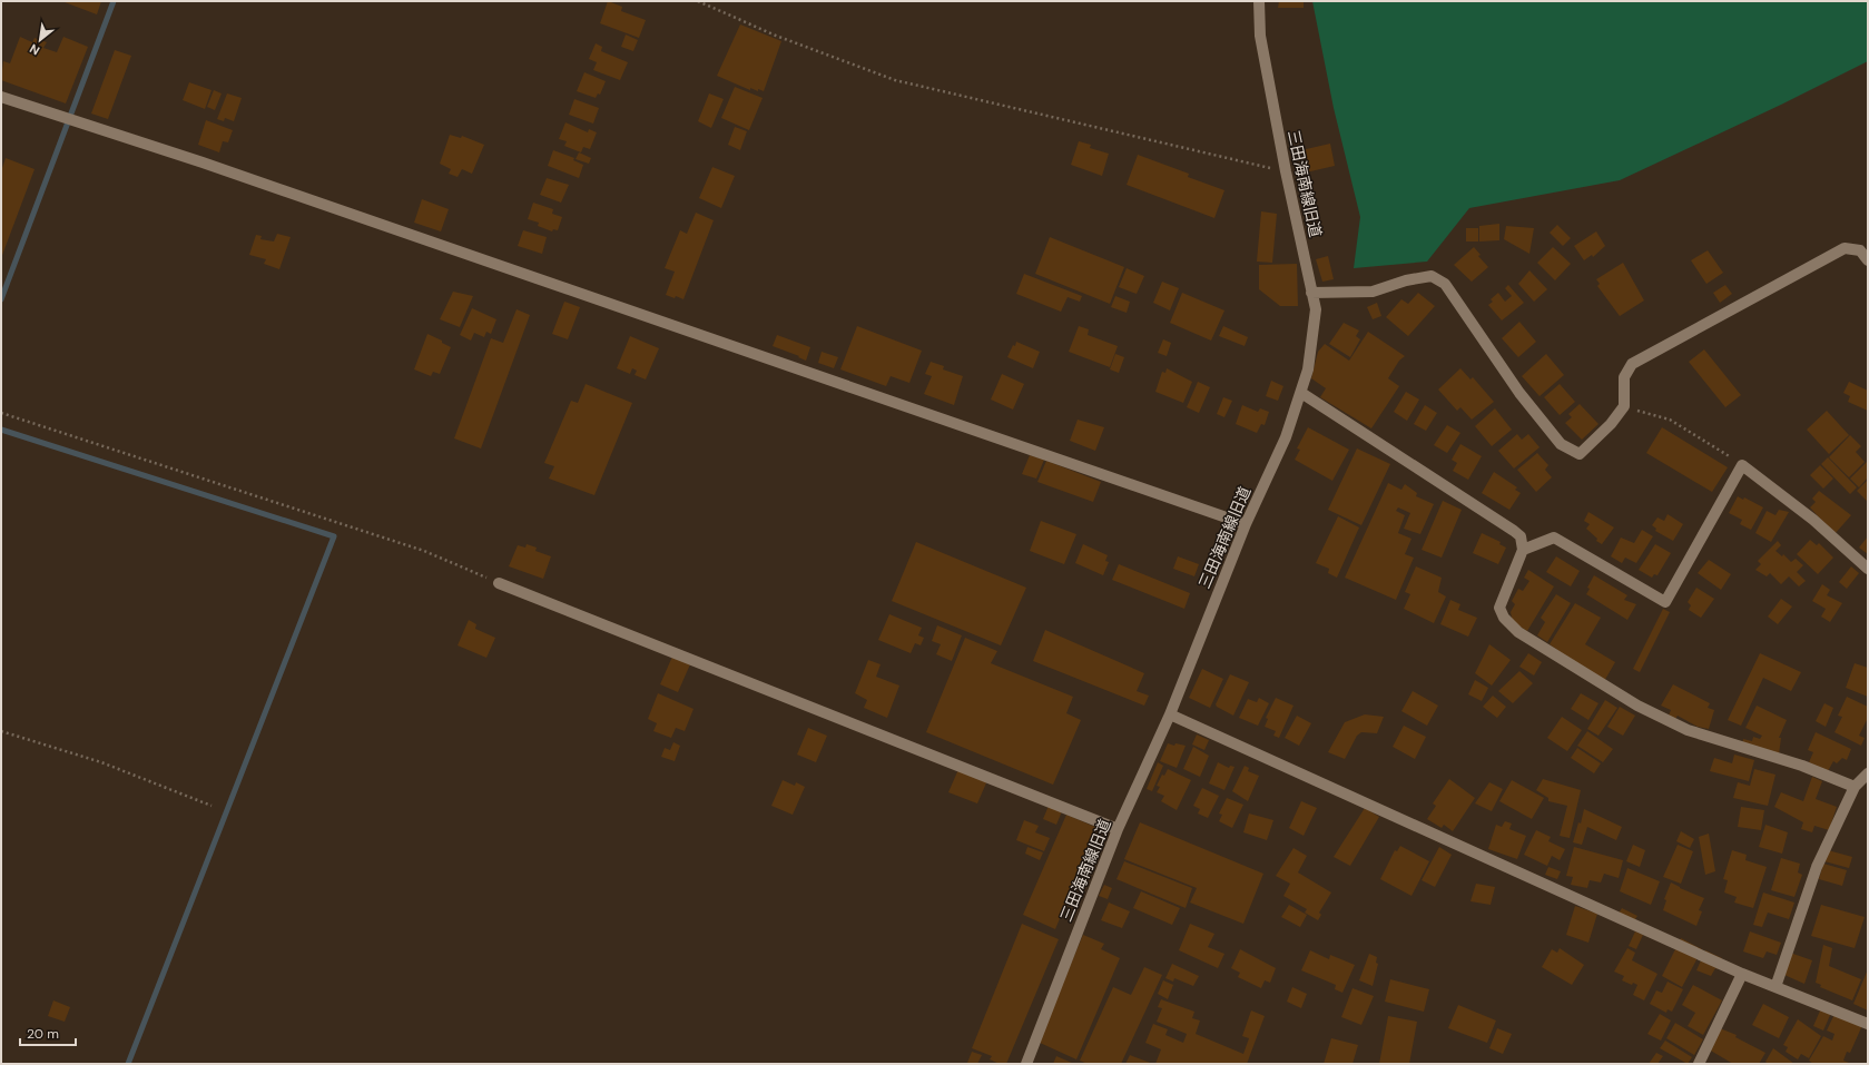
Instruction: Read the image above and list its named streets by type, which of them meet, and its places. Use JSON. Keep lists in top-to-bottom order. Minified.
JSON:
{"streets":{"street":["三田海南線旧道"]},"scale_bar":"20 m","north":"bottom left"}
